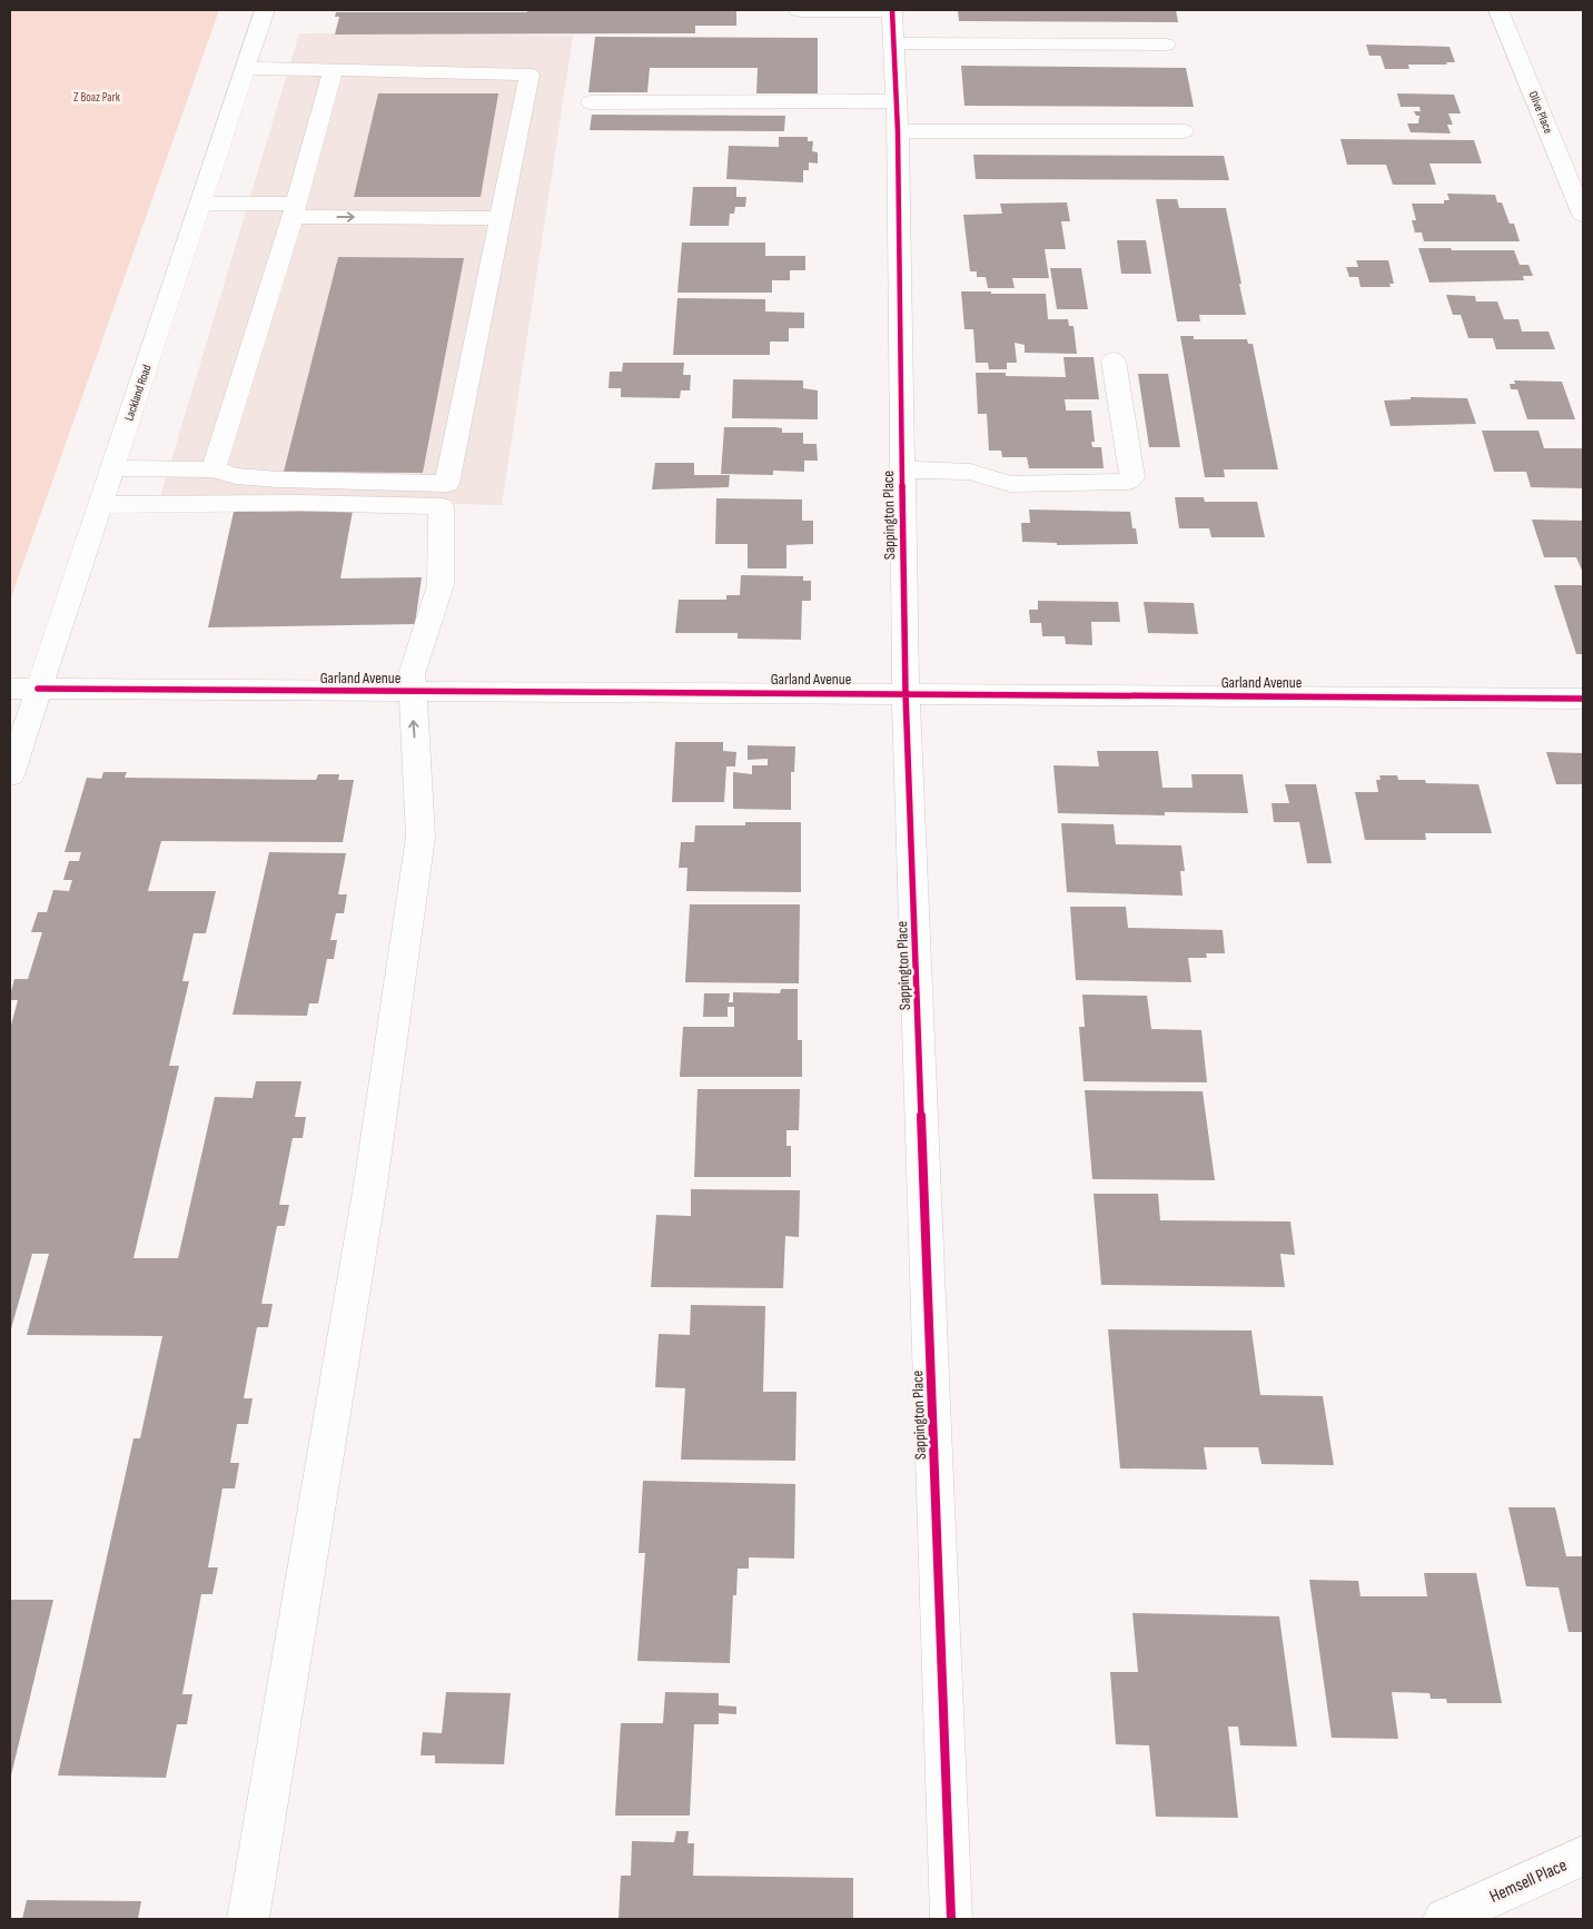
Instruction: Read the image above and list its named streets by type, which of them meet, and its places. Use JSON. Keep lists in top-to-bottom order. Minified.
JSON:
{"streets":{"street":["Olive Place","Lackland Road","Sappington Place","Garland Avenue","Hemsell Place"]},"crossings":[["Lackland Road","Garland Avenue"],["Sappington Place","Garland Avenue"]],"parks":["Z Boaz Park"]}
